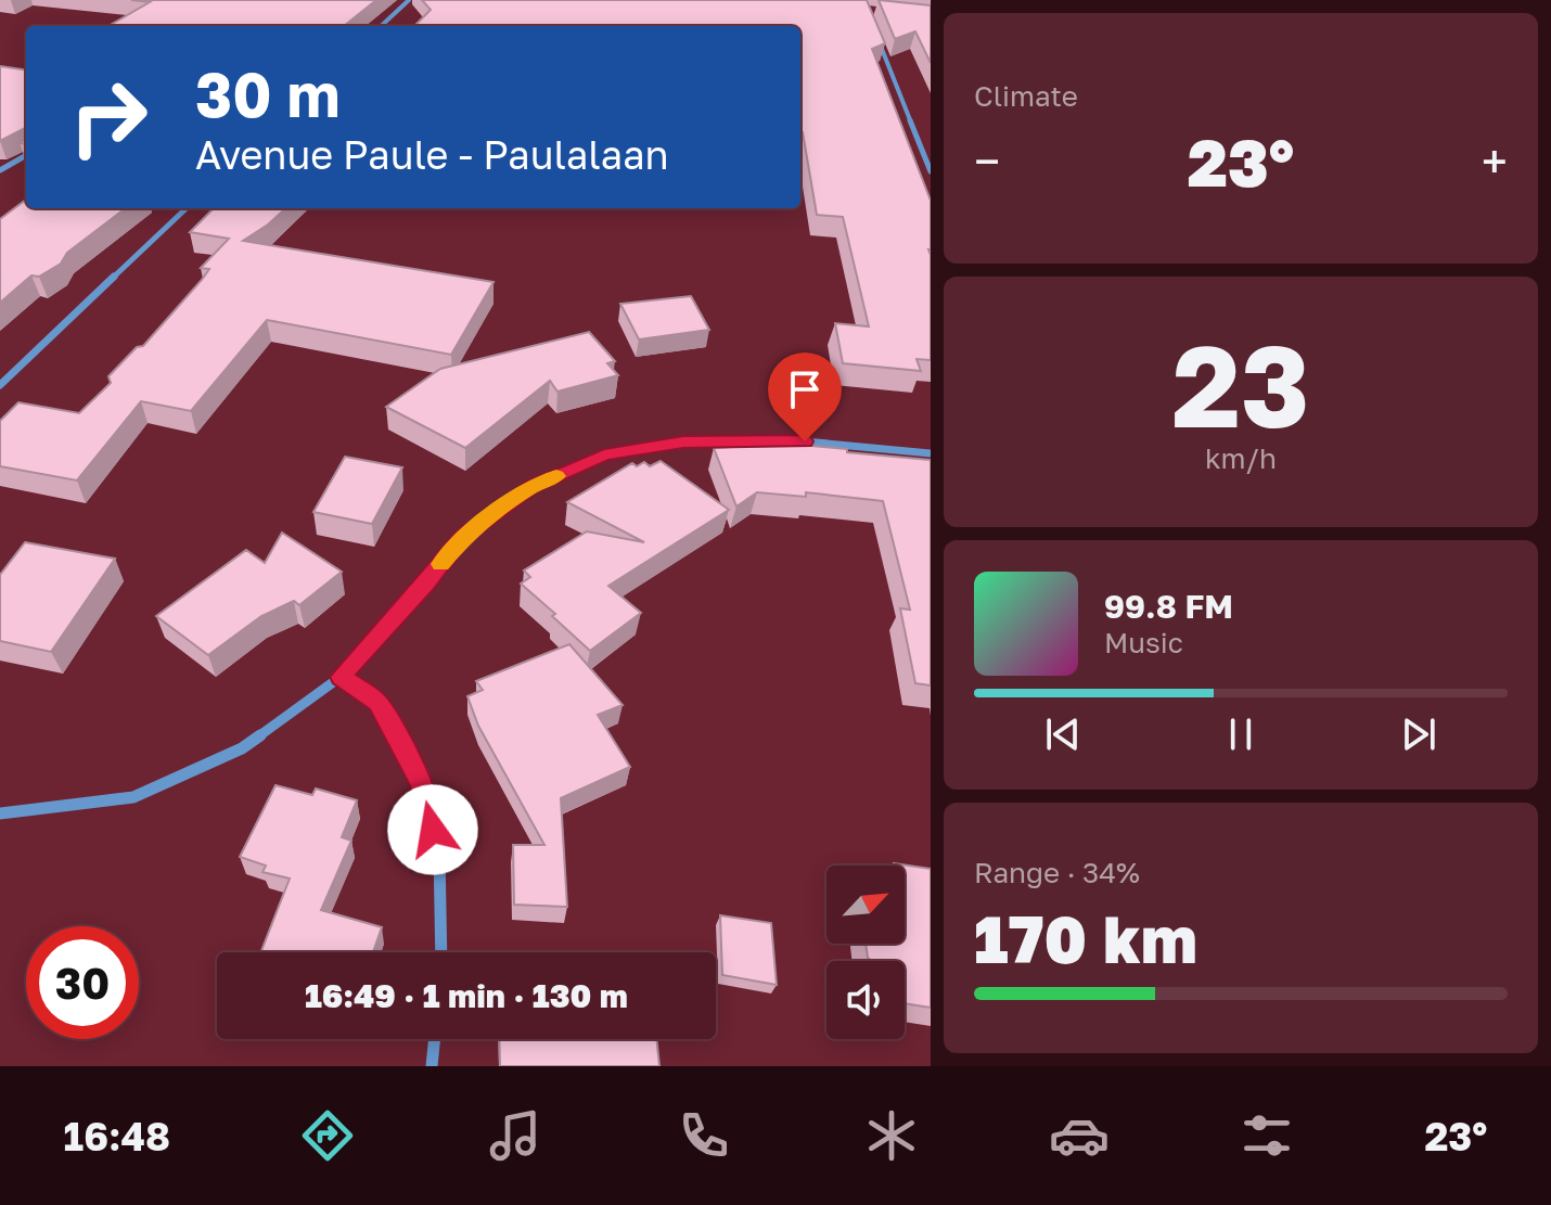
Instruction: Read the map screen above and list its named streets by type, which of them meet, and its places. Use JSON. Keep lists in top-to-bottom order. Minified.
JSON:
{"north":"top right","page":{"tile":["Climate",["23","km/h"],["Range · 34%","170 km"]],"turn":["30 m","Avenue Paule - Paulalaan"],"heat":["−","23°","+"],"song":["99.8 FM","Music"],"limit":"30","trip":"16:49 · 1 min · 130 m","tabs":["16:48","23°"]}}
